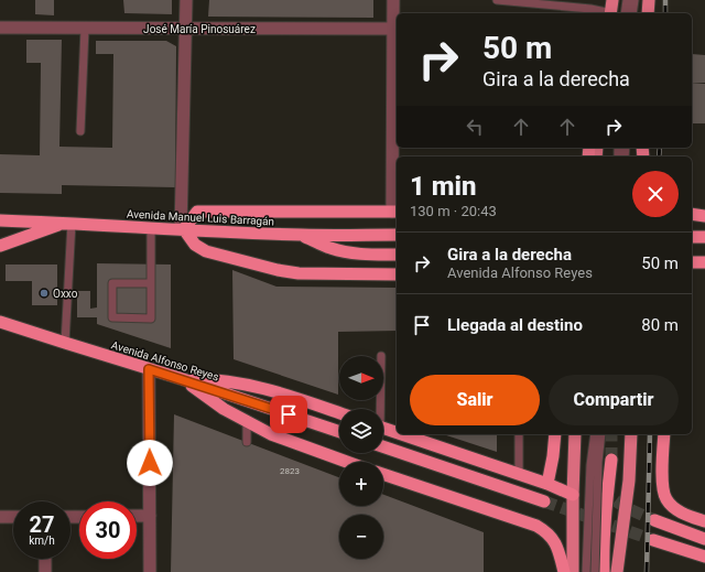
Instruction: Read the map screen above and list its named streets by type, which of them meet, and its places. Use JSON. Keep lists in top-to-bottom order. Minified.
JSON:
{"streets":{"highway":["Avenida Manuel Luis Barragán","Avenida Alfonso Reyes"],"street":["José María Pinosuárez"]},"places":["Oxxo"],"house_numbers":["2823"],"north":"right","page":{"turn":["50 m","Gira a la derecha"],"heading":["1 min","130 m · 20:43"],"list":[{"name":"Gira a la derecha","note":"Avenida Alfonso Reyes","value":"50 m"},{"name":"Llegada al destino","value":"80 m"}],"map_buttons":["+","−"],"buttons":["Salir","Compartir"],"speed":"27 km/h","limit":"30"}}
